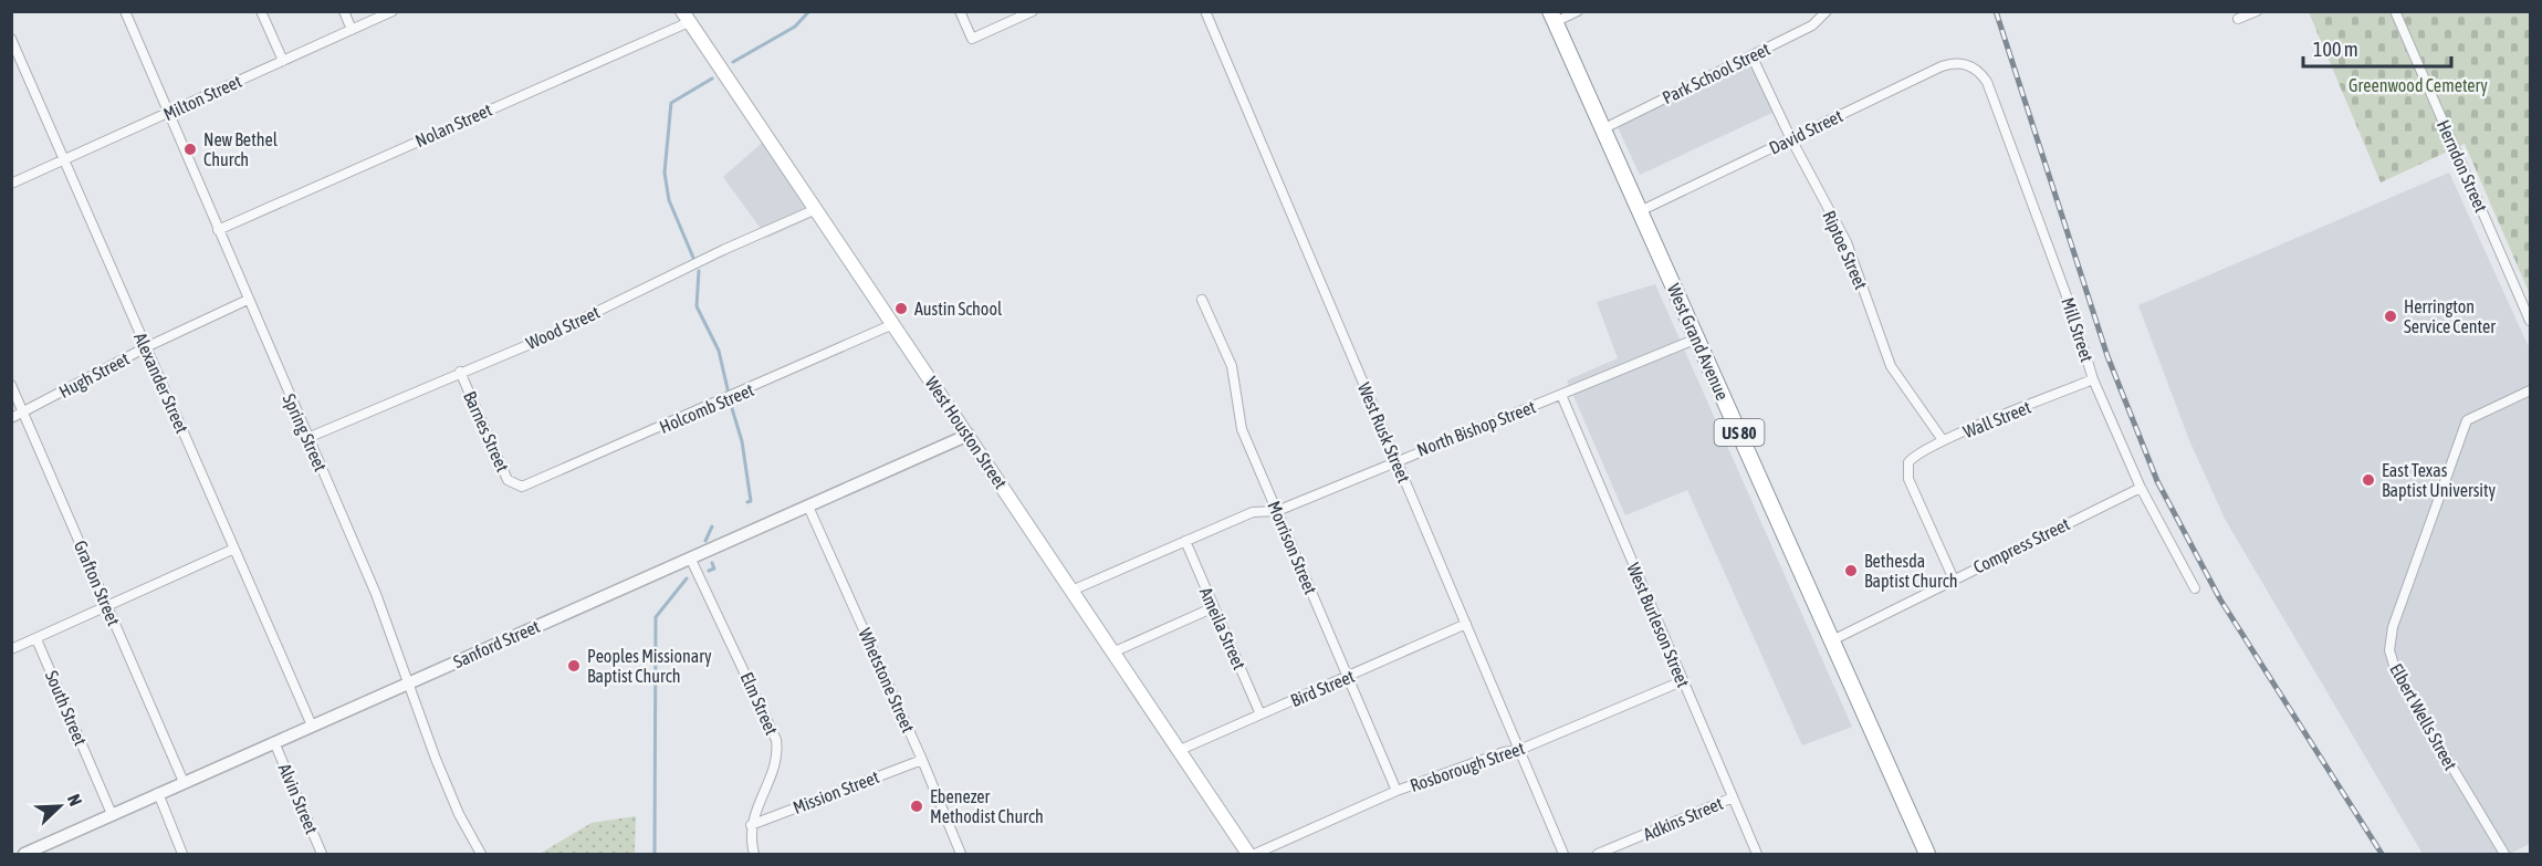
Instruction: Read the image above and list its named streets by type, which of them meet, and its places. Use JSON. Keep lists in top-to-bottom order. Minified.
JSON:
{"streets":{"highway":["West Grand Avenue","US 80"],"main road":["West Houston Street"],"street":["Park School Street","Milton Street","Nolan Street","David Street","Herndon Street","Riptoe Street","Wood Street","Mill Street","Hugh Street","Alexander Street","Holcomb Street","Wall Street","North Bishop Street","Barnes Street","Spring Street","West Rusk Street","Compress Street","Morrison Street","Grafton Street","West Burleson Street","Ameila Street","Sanford Street","Whetstone Street","Bird Street","Elm Street","South Street","Elbert Wells Street","Rosborough Street","Mission Street","Alvin Street","Adkins Street"]},"crossings":[["Park School Street","Riptoe Street"],["Park School Street","West Grand Avenue"],["Milton Street","Alexander Street"],["Milton Street","Spring Street"],["Nolan Street","Spring Street"],["Nolan Street","West Houston Street"],["David Street","Riptoe Street"],["David Street","Mill Street"],["David Street","West Grand Avenue"],["Riptoe Street","Wall Street"],["Wood Street","Barnes Street"],["Wood Street","Spring Street"],["Wood Street","West Houston Street"],["Mill Street","Wall Street"],["Mill Street","Compress Street"],["West Grand Avenue","North Bishop Street"],["West Grand Avenue","Compress Street"],["Hugh Street","Alexander Street"],["Hugh Street","Spring Street"],["Hugh Street","Grafton Street"],["Alexander Street","Sanford Street"],["Holcomb Street","Barnes Street"],["Holcomb Street","West Houston Street"],["Wall Street","Compress Street"],["North Bishop Street","West Houston Street"],["North Bishop Street","West Rusk Street"],["North Bishop Street","Morrison Street"],["North Bishop Street","West Burleson Street"],["North Bishop Street","Ameila Street"],["Spring Street","Sanford Street"],["West Houston Street","Sanford Street"],["West Houston Street","Bird Street"],["West Rusk Street","Bird Street"],["West Rusk Street","Rosborough Street"],["Morrison Street","Bird Street"],["Morrison Street","Rosborough Street"],["Grafton Street","Sanford Street"],["West Burleson Street","Rosborough Street"],["West Burleson Street","Adkins Street"],["Ameila Street","Bird Street"],["Sanford Street","Whetstone Street"],["Sanford Street","Elm Street"],["Sanford Street","South Street"],["Sanford Street","Alvin Street"],["Whetstone Street","Mission Street"],["Elm Street","Mission Street"]],"parks":["Greenwood Cemetery"],"places":["New Bethel Church","Austin School","Herrington Service Center","East Texas Baptist University","Bethesda Baptist Church","Peoples Missionary Baptist Church","Ebenezer Methodist Church"],"scale_bar":"100 m","north":"top right"}
